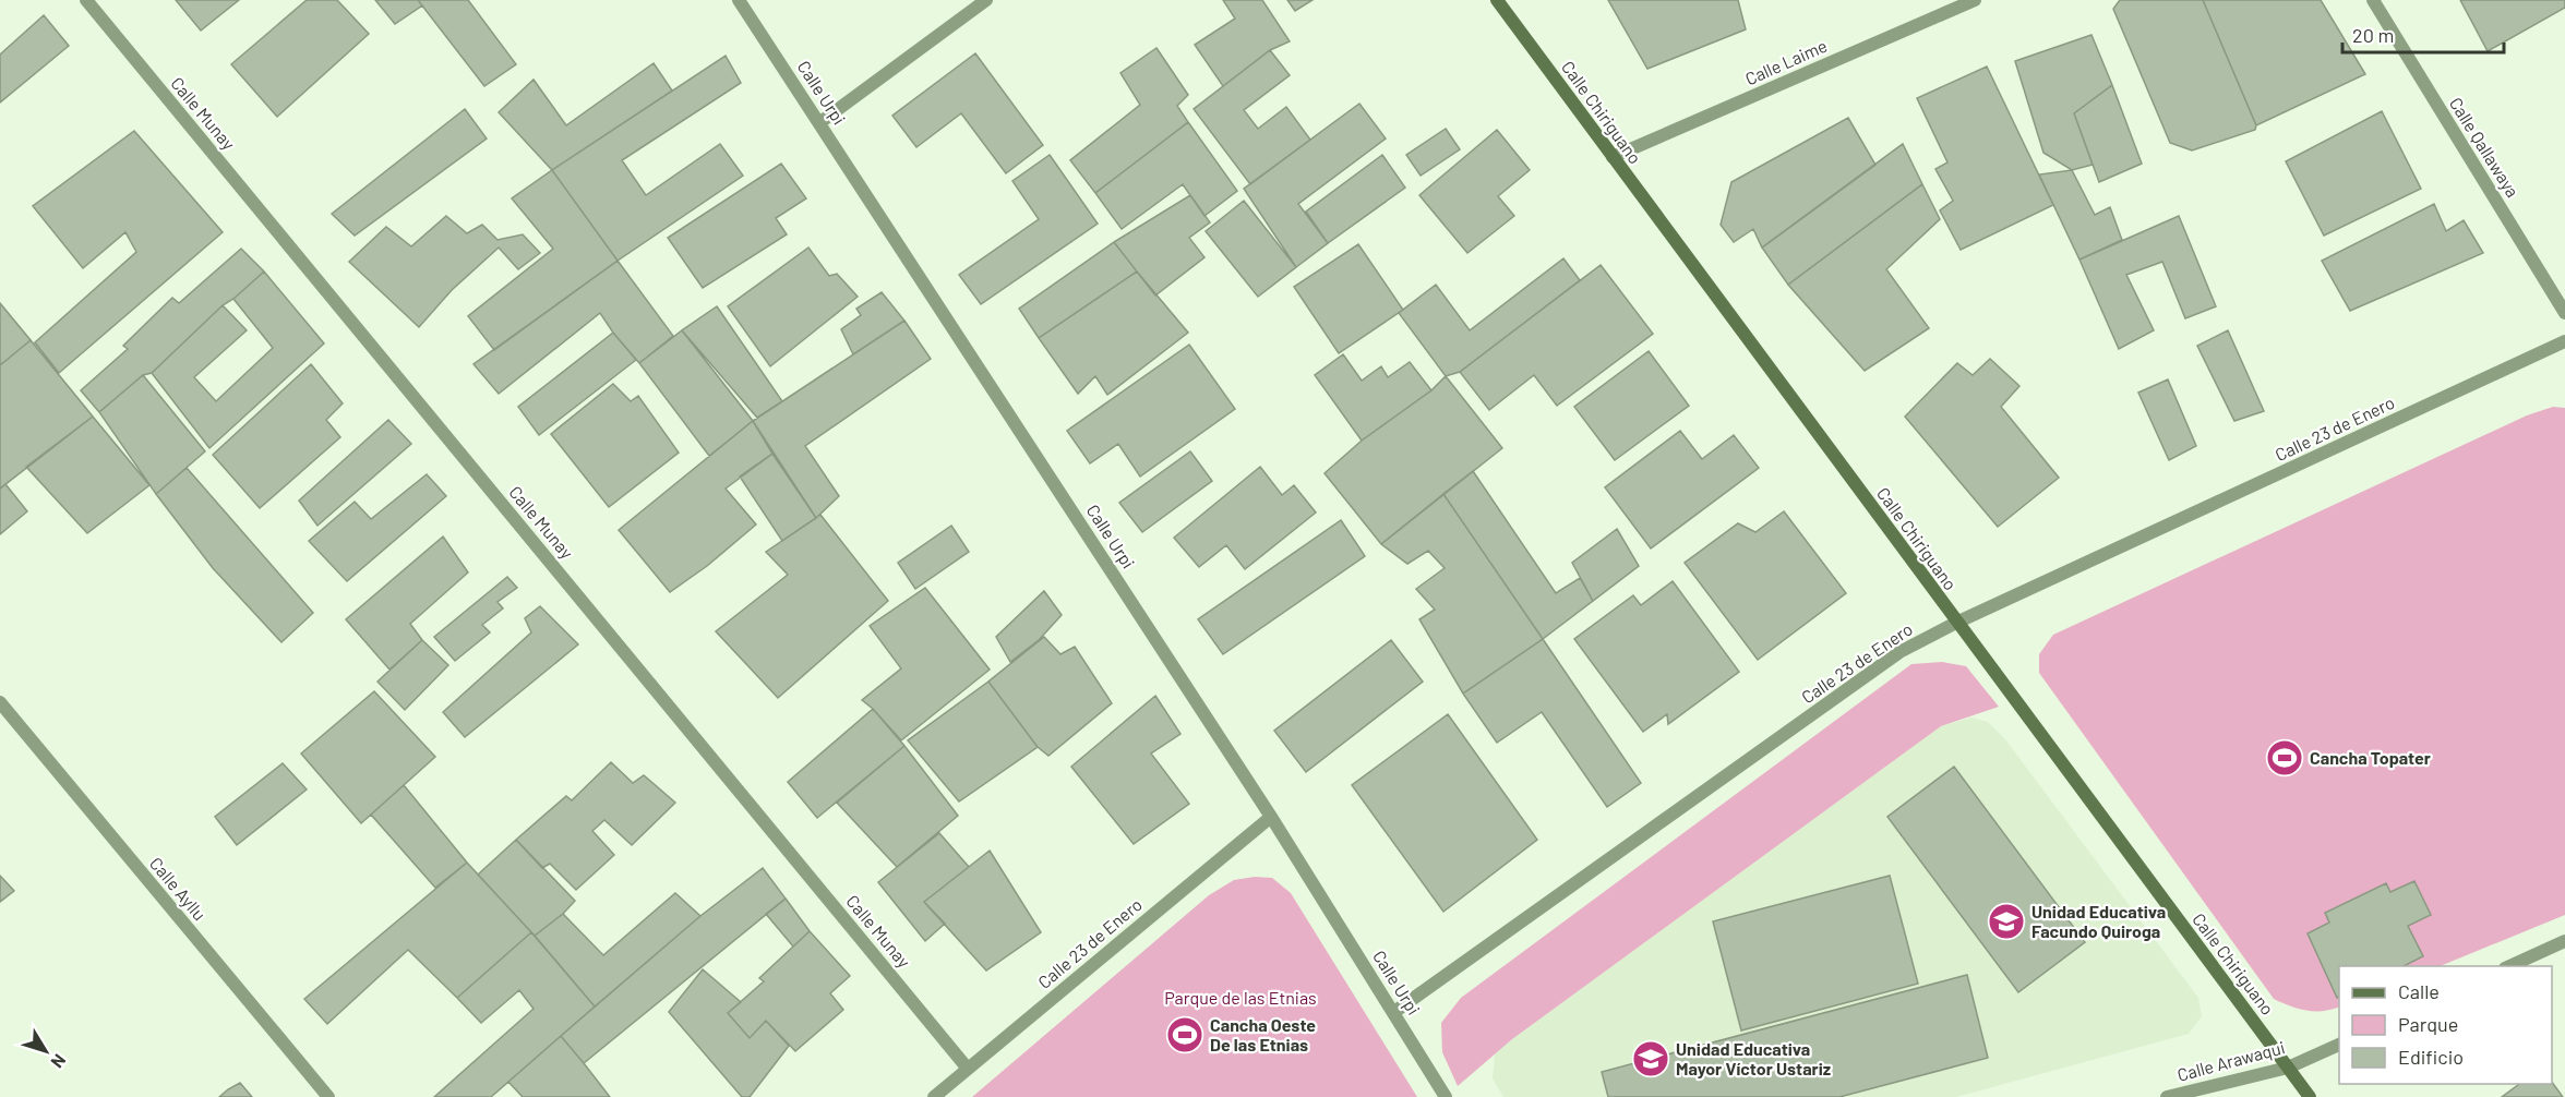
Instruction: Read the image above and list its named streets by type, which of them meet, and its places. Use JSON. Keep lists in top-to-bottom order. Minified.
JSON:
{"streets":{"main road":["Calle Chiriguano"],"street":["Calle Laime","Calle Urpi","Calle Munay","Calle Qallawaya","Calle 23 de Enero","Calle Ayllu","Calle Arawaqui"]},"crossings":[["Calle Laime","Calle Chiriguano"],["Calle Urpi","Calle 23 de Enero"],["Calle Chiriguano","Calle 23 de Enero"],["Calle Chiriguano","Calle Arawaqui"],["Calle Munay","Calle 23 de Enero"]],"parks":["Parque de las Etnias"],"places":{"sports":["Cancha Topater","Cancha Oeste De las Etnias"],"school or university":["Unidad Educativa Facundo Quiroga","Unidad Educativa Mayor Víctor Ustariz"]},"legend":["Calle","Parque","Edificio"],"scale_bar":"20 m","north":"bottom right"}
